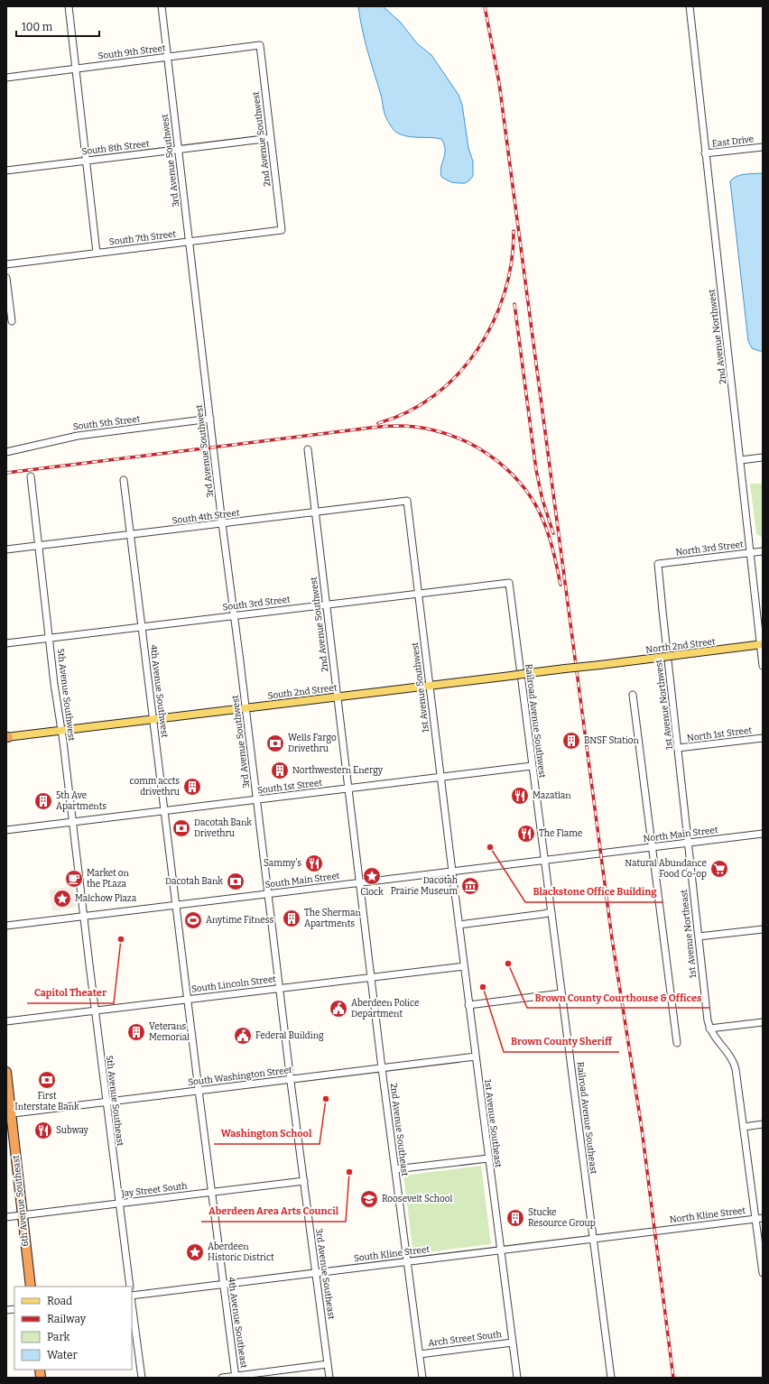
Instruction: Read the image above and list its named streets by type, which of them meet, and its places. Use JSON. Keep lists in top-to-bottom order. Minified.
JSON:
{"streets":{"highway":["6th Avenue Southeast"],"main road":["North 2nd Street","South 2nd Street"],"street":["South 9th Street","2nd Avenue Southwest","East Drive","South 8th Street","3rd Avenue Southwest","South 7th Street","2nd Avenue Northwest","South 5th Street","South 4th Street","North 3rd Street","South 3rd Street","1st Avenue Southwest","4th Avenue Southwest","5th Avenue Southwest","1st Avenue Northwest","Railroad Avenue Southwest","North 1st Street","South 1st Street","North Main Street","South Main Street","1st Avenue Northeast","South Lincoln Street","South Washington Street","5th Avenue Southeast","Railroad Avenue Southeast","1st Avenue Southeast","2nd Avenue Southeast","Jay Street South","North Kline Street","South Kline Street","3rd Avenue Southeast","4th Avenue Southeast","Arch Street South"]},"crossings":[["South 9th Street","2nd Avenue Southwest"],["South 9th Street","3rd Avenue Southwest"],["2nd Avenue Southwest","South 8th Street"],["2nd Avenue Southwest","South 7th Street"],["2nd Avenue Southwest","South 4th Street"],["2nd Avenue Southwest","South 3rd Street"],["2nd Avenue Southwest","South 2nd Street"],["2nd Avenue Southwest","South 1st Street"],["2nd Avenue Southwest","South Main Street"],["2nd Avenue Southwest","2nd Avenue Southeast"],["East Drive","2nd Avenue Northwest"],["South 8th Street","3rd Avenue Southwest"],["3rd Avenue Southwest","South 7th Street"],["3rd Avenue Southwest","South 5th Street"],["3rd Avenue Southwest","South 4th Street"],["3rd Avenue Southwest","South 3rd Street"],["3rd Avenue Southwest","South 2nd Street"],["3rd Avenue Southwest","South 1st Street"],["3rd Avenue Southwest","South Main Street"],["3rd Avenue Southwest","3rd Avenue Southeast"],["2nd Avenue Northwest","North 3rd Street"],["2nd Avenue Northwest","North 2nd Street"],["South 4th Street","1st Avenue Southwest"],["South 4th Street","4th Avenue Southwest"],["South 4th Street","5th Avenue Southwest"],["North 3rd Street","1st Avenue Northwest"],["South 3rd Street","1st Avenue Southwest"],["South 3rd Street","4th Avenue Southwest"],["South 3rd Street","5th Avenue Southwest"],["South 3rd Street","Railroad Avenue Southwest"],["North 2nd Street","South 2nd Street"],["1st Avenue Southwest","South 2nd Street"],["1st Avenue Southwest","South 1st Street"],["1st Avenue Southwest","South Main Street"],["1st Avenue Southwest","1st Avenue Southeast"],["4th Avenue Southwest","South 2nd Street"],["4th Avenue Southwest","South 1st Street"],["4th Avenue Southwest","South Main Street"],["4th Avenue Southwest","4th Avenue Southeast"],["South 2nd Street","5th Avenue Southwest"],["5th Avenue Southwest","South 1st Street"],["5th Avenue Southwest","South Main Street"],["5th Avenue Southwest","5th Avenue Southeast"],["1st Avenue Northwest","North 1st Street"],["1st Avenue Northwest","North Main Street"],["1st Avenue Northwest","1st Avenue Northeast"],["Railroad Avenue Southwest","South 1st Street"],["Railroad Avenue Southwest","South Main Street"],["Railroad Avenue Southwest","Railroad Avenue Southeast"],["North Main Street","South Main Street"],["North Main Street","1st Avenue Northeast"],["South Main Street","5th Avenue Southeast"],["South Main Street","Railroad Avenue Southeast"],["South Main Street","1st Avenue Southeast"],["South Main Street","2nd Avenue Southeast"],["South Main Street","3rd Avenue Southeast"],["South Main Street","4th Avenue Southeast"],["1st Avenue Northeast","North Kline Street"],["South Lincoln Street","5th Avenue Southeast"],["South Lincoln Street","1st Avenue Southeast"],["South Lincoln Street","2nd Avenue Southeast"],["South Lincoln Street","3rd Avenue Southeast"],["South Lincoln Street","4th Avenue Southeast"],["South Washington Street","5th Avenue Southeast"],["South Washington Street","1st Avenue Southeast"],["South Washington Street","2nd Avenue Southeast"],["South Washington Street","6th Avenue Southeast"],["South Washington Street","3rd Avenue Southeast"],["South Washington Street","4th Avenue Southeast"],["5th Avenue Southeast","Jay Street South"],["Railroad Avenue Southeast","South Kline Street"],["1st Avenue Southeast","South Kline Street"],["1st Avenue Southeast","Arch Street South"],["2nd Avenue Southeast","South Kline Street"],["2nd Avenue Southeast","Arch Street South"],["Jay Street South","6th Avenue Southeast"],["Jay Street South","3rd Avenue Southeast"],["Jay Street South","4th Avenue Southeast"],["North Kline Street","South Kline Street"],["South Kline Street","3rd Avenue Southeast"],["South Kline Street","4th Avenue Southeast"]],"places":{"building":["BNSF Station","Northwestern Energy","comm accts drivethru","5th Ave Apartments","The Sherman Apartments","Veterans Memorial","Stucke Resource Group"],"bank":["Wells Fargo Drivethru","Dacotah Bank Drivethru","Dacotah Bank","First Interstate Bank"],"restaurant":["Mazatlan","The Flame","Sammy's","Subway"],"other":["Blackstone Office Building","Capitol Theater","Brown County Courthouse & Offices","Brown County Sheriff","Washington School","Aberdeen Area Arts Council"],"supermarket":["Natural Abundance Food Co-op"],"place":["Clock","Malchow Plaza","Aberdeen Historic District"],"cafe":["Market on the PLaza"],"museum":["Dacotah Prairie Museum"],"sports":["Anytime Fitness"],"public building":["Aberdeen Police Department","Federal Building"],"school or university":["Roosevelt School"]},"legend":["Road","Railway","Park","Water"],"scale_bar":"100 m"}
